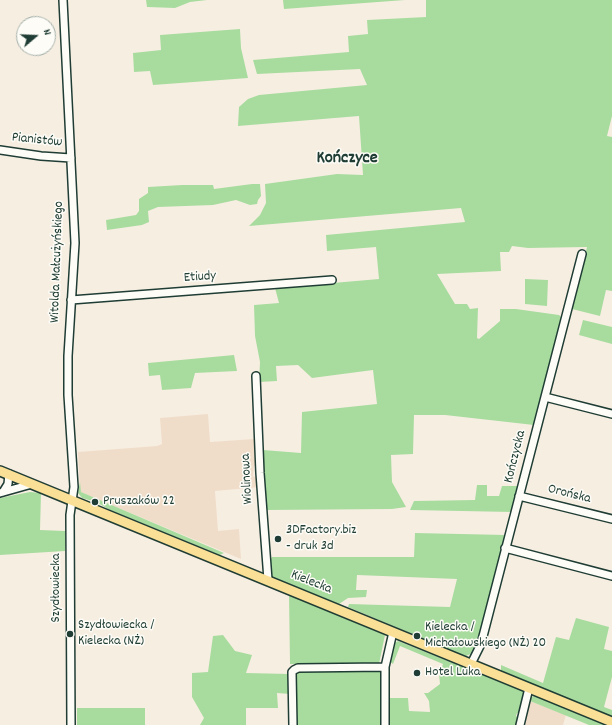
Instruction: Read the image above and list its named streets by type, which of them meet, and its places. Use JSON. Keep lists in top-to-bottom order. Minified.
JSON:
{"streets":{"main road":["Kielecka"],"street":["Pianistów","Witolda Małcużyńskiego","Etiudy","Kończycka","Wiolinowa","Orońska","Szydłowiecka"]},"crossings":[["Pianistów","Witolda Małcużyńskiego"],["Witolda Małcużyńskiego","Etiudy"],["Witolda Małcużyńskiego","Kielecka"],["Witolda Małcużyńskiego","Szydłowiecka"],["Kończycka","Orońska"],["Kończycka","Kielecka"],["Wiolinowa","Kielecka"],["Kielecka","Szydłowiecka"]],"districts":["Kończyce"],"places":["Pruszaków 22","3DFactory.biz - druk 3d","Szydłowiecka / Kielecka (NŻ)","Kielecka / Michałowskiego (NŻ) 20","Hotel Luka"],"north":"right"}
